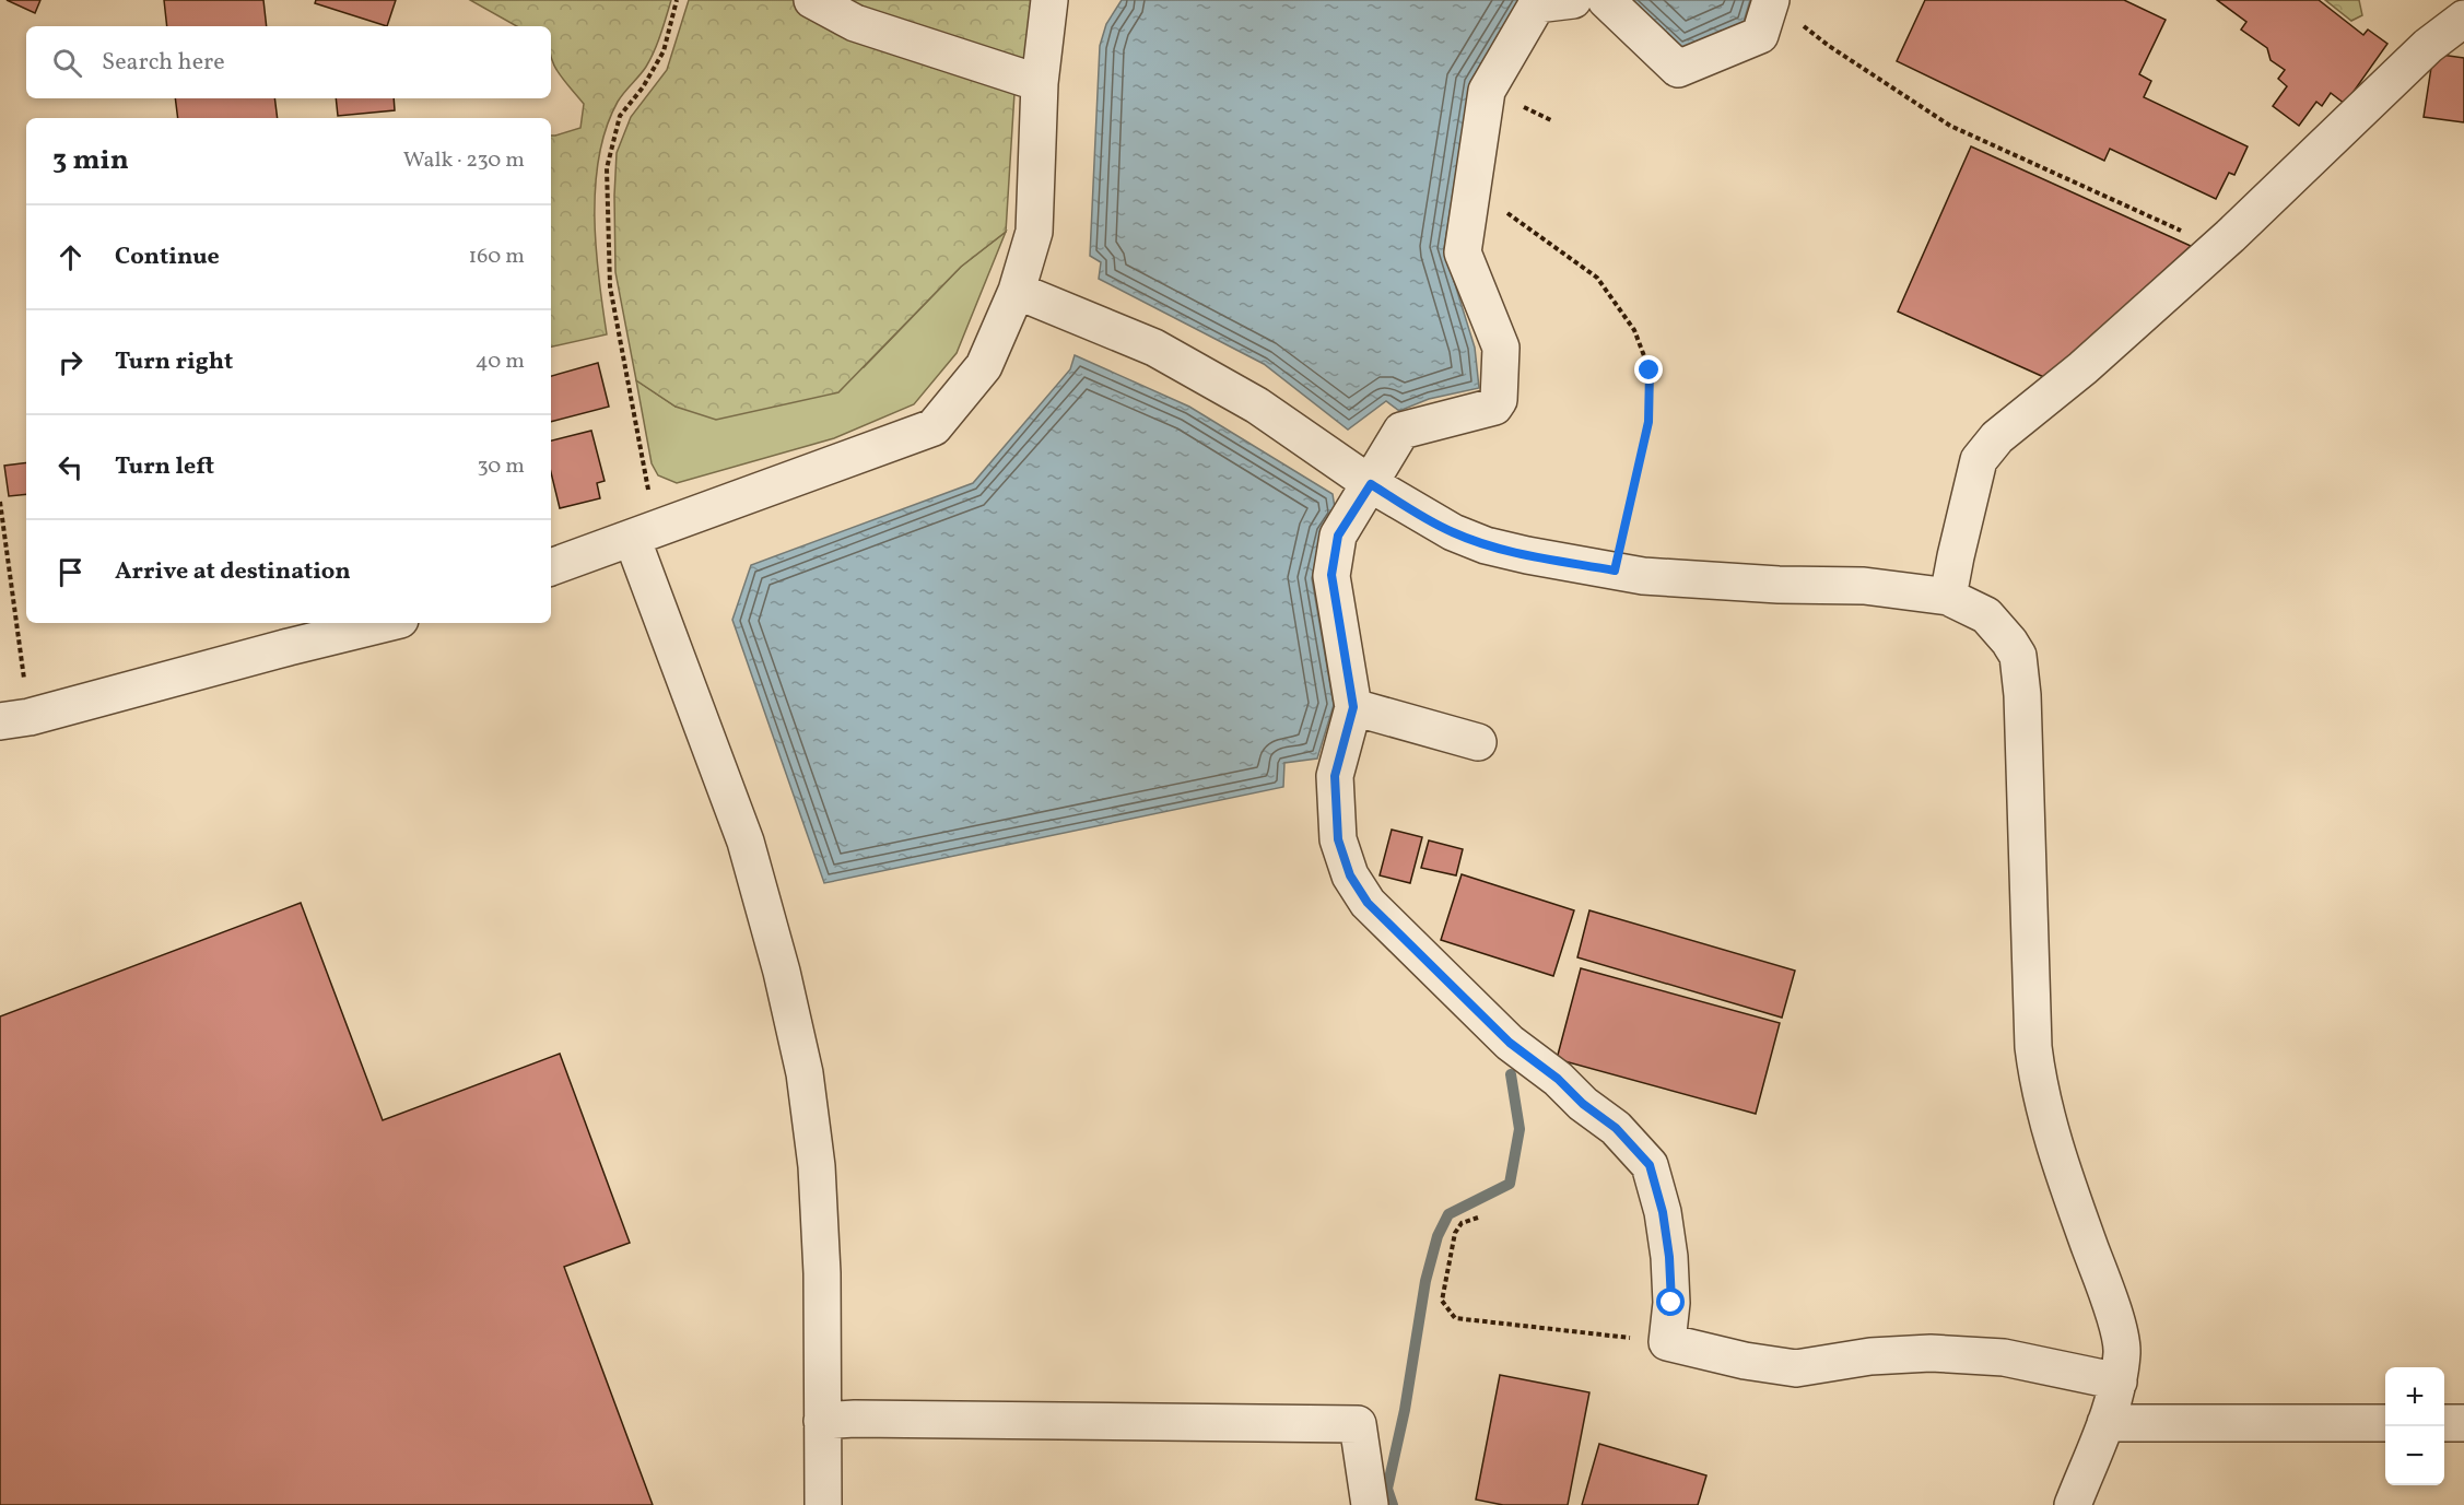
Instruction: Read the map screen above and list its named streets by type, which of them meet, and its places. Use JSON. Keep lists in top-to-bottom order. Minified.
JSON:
{"page":{"search":"Search here","heading":["3 min","Walk · 230 m"],"list":[["Continue","160 m"],["Turn right","40 m"],["Turn left","30 m"],"Arrive at destination"],"map_buttons":["+","−"]}}
